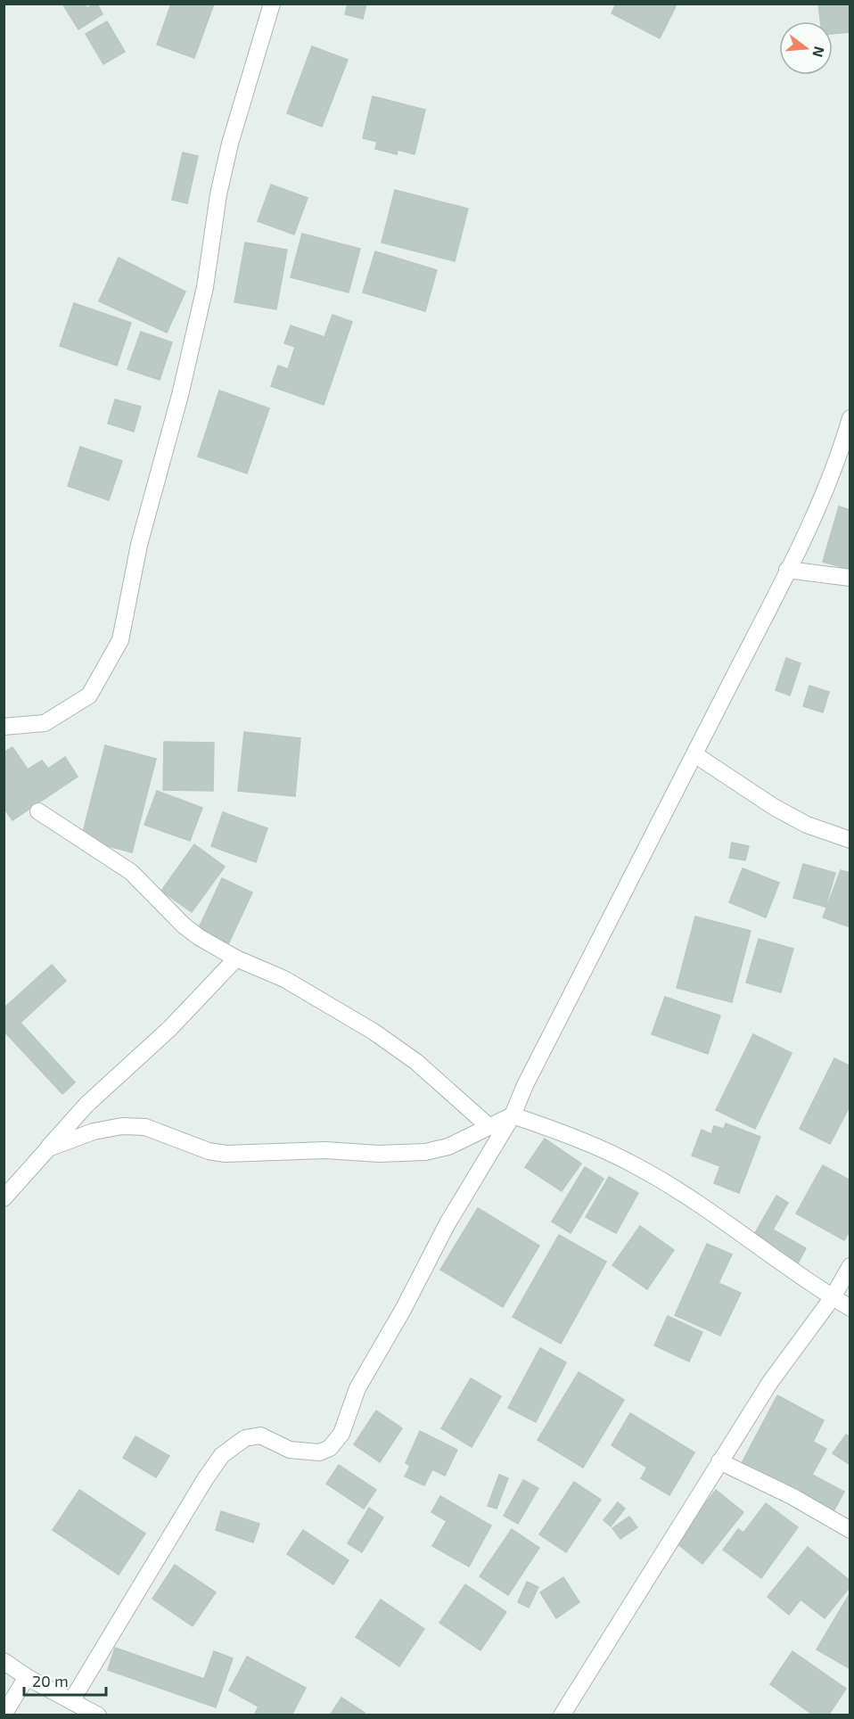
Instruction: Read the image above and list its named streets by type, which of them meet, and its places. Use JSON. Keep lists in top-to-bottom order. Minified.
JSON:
{"scale_bar":"20 m","north":"right"}
